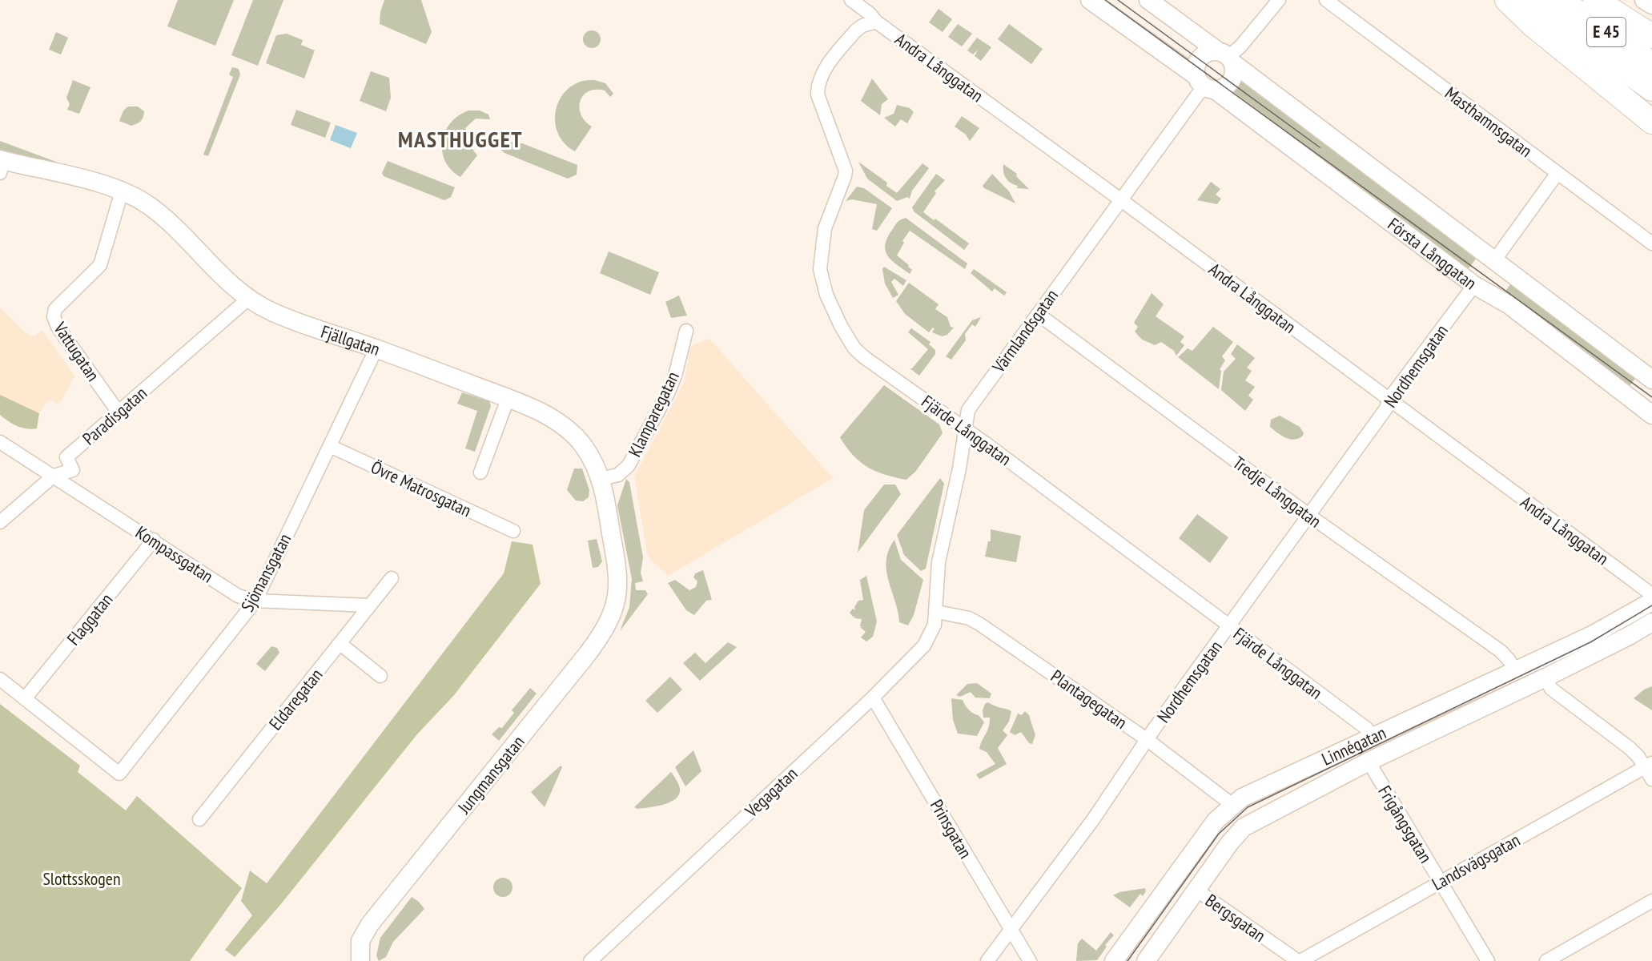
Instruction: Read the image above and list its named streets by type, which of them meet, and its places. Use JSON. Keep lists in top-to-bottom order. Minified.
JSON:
{"streets":{"highway":["E 45"],"street":["Andra Långgatan","Masthamnsgatan","Första Långgatan","Värmlandsgatan","Fjällgatan","Vattugatan","Nordhemsgatan","Klamparegatan","Paradisgatan","Fjärde Långgatan","Övre Matrosgatan","Tredje Långgatan","Kompassgatan","Sjömansgatan","Flaggatan","Eldaregatan","Plantagegatan","Linnégatan","Jungmansgatan","Vegagatan","Frigångsgatan","Prinsgatan","Landsvägsgatan","Bergsgatan"]},"crossings":[["Andra Långgatan","Värmlandsgatan"],["Andra Långgatan","Nordhemsgatan"],["Andra Långgatan","Fjärde Långgatan"],["Andra Långgatan","Linnégatan"],["Första Långgatan","Värmlandsgatan"],["Första Långgatan","Nordhemsgatan"],["Värmlandsgatan","Fjärde Långgatan"],["Värmlandsgatan","Tredje Långgatan"],["Värmlandsgatan","Plantagegatan"],["Värmlandsgatan","Vegagatan"],["Fjällgatan","Vattugatan"],["Fjällgatan","Klamparegatan"],["Fjällgatan","Sjömansgatan"],["Fjällgatan","Jungmansgatan"],["Vattugatan","Paradisgatan"],["Nordhemsgatan","Fjärde Långgatan"],["Nordhemsgatan","Tredje Långgatan"],["Nordhemsgatan","Plantagegatan"],["Nordhemsgatan","Prinsgatan"],["Paradisgatan","Kompassgatan"],["Fjärde Långgatan","Linnégatan"],["Övre Matrosgatan","Sjömansgatan"],["Tredje Långgatan","Linnégatan"],["Kompassgatan","Sjömansgatan"],["Kompassgatan","Flaggatan"],["Kompassgatan","Eldaregatan"],["Sjömansgatan","Flaggatan"],["Plantagegatan","Linnégatan"],["Plantagegatan","Vegagatan"],["Linnégatan","Frigångsgatan"],["Linnégatan","Bergsgatan"],["Vegagatan","Prinsgatan"],["Frigångsgatan","Landsvägsgatan"],["Landsvägsgatan","Bergsgatan"]],"districts":["MASTHUGGET"],"parks":["Slottsskogen"]}
